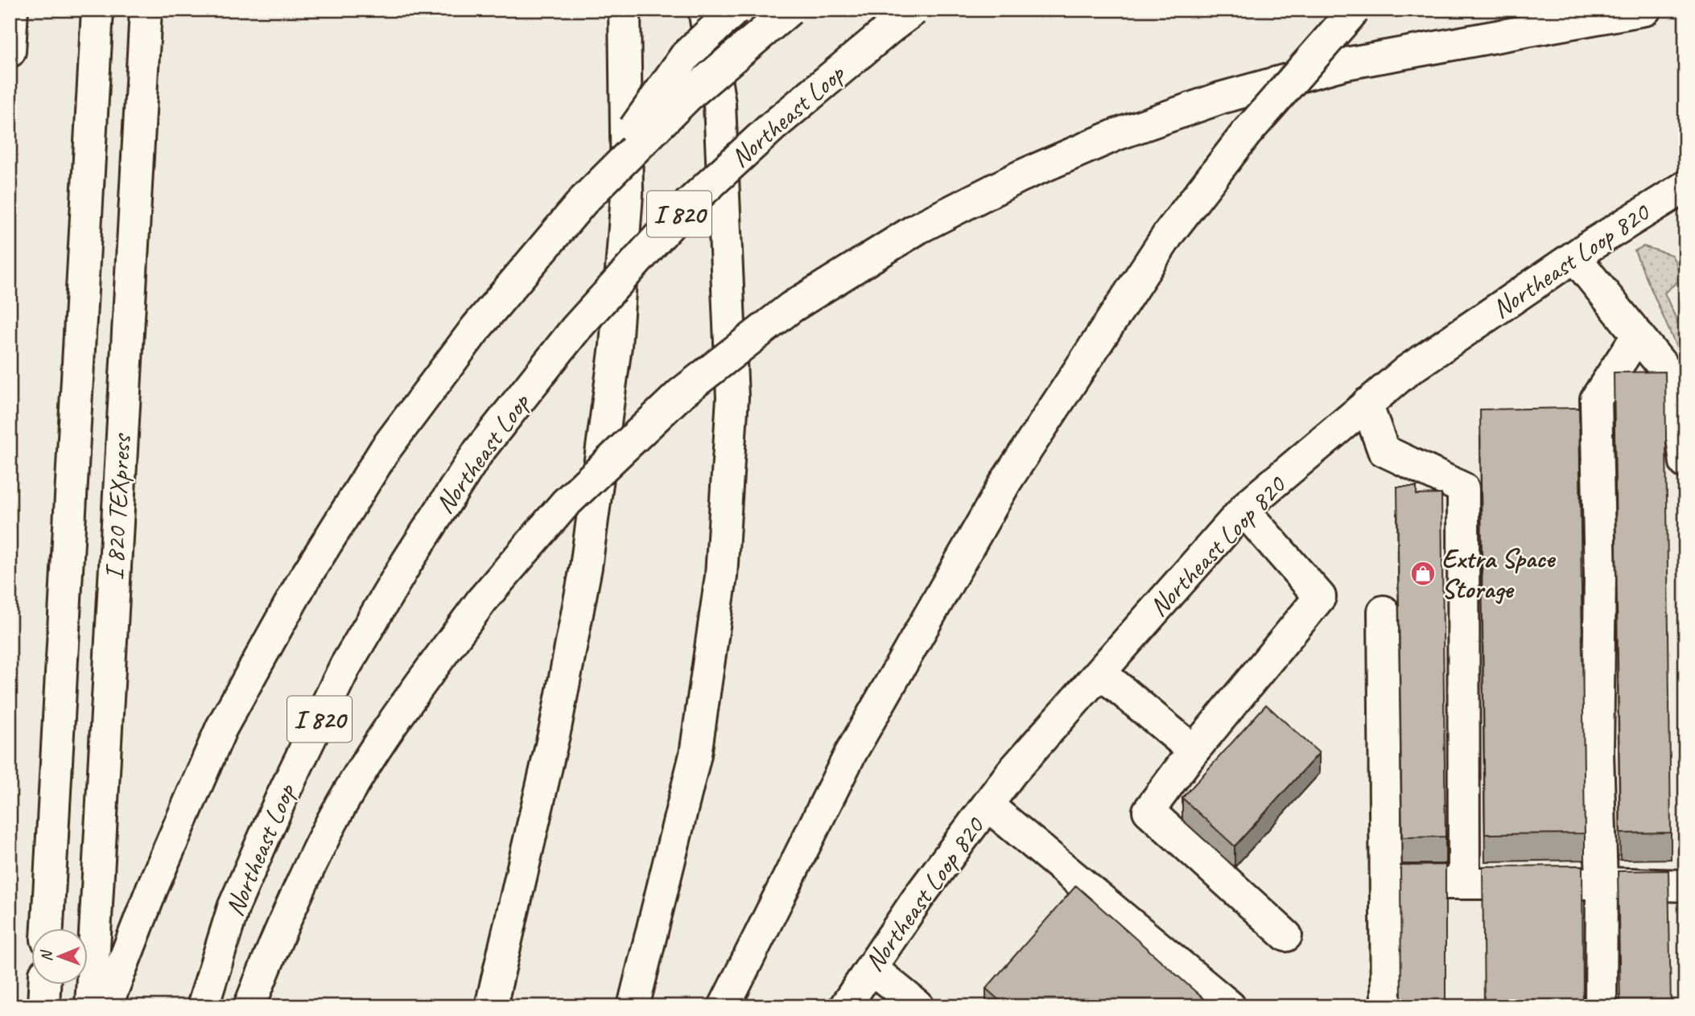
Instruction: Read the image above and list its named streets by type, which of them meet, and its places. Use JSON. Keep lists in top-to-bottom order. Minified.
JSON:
{"streets":{"main road":["Northeast Loop","I 820","Northeast Loop 820","I 820 TEXpress"]},"places":{"shop":["Extra Space Storage"]},"north":"left"}
